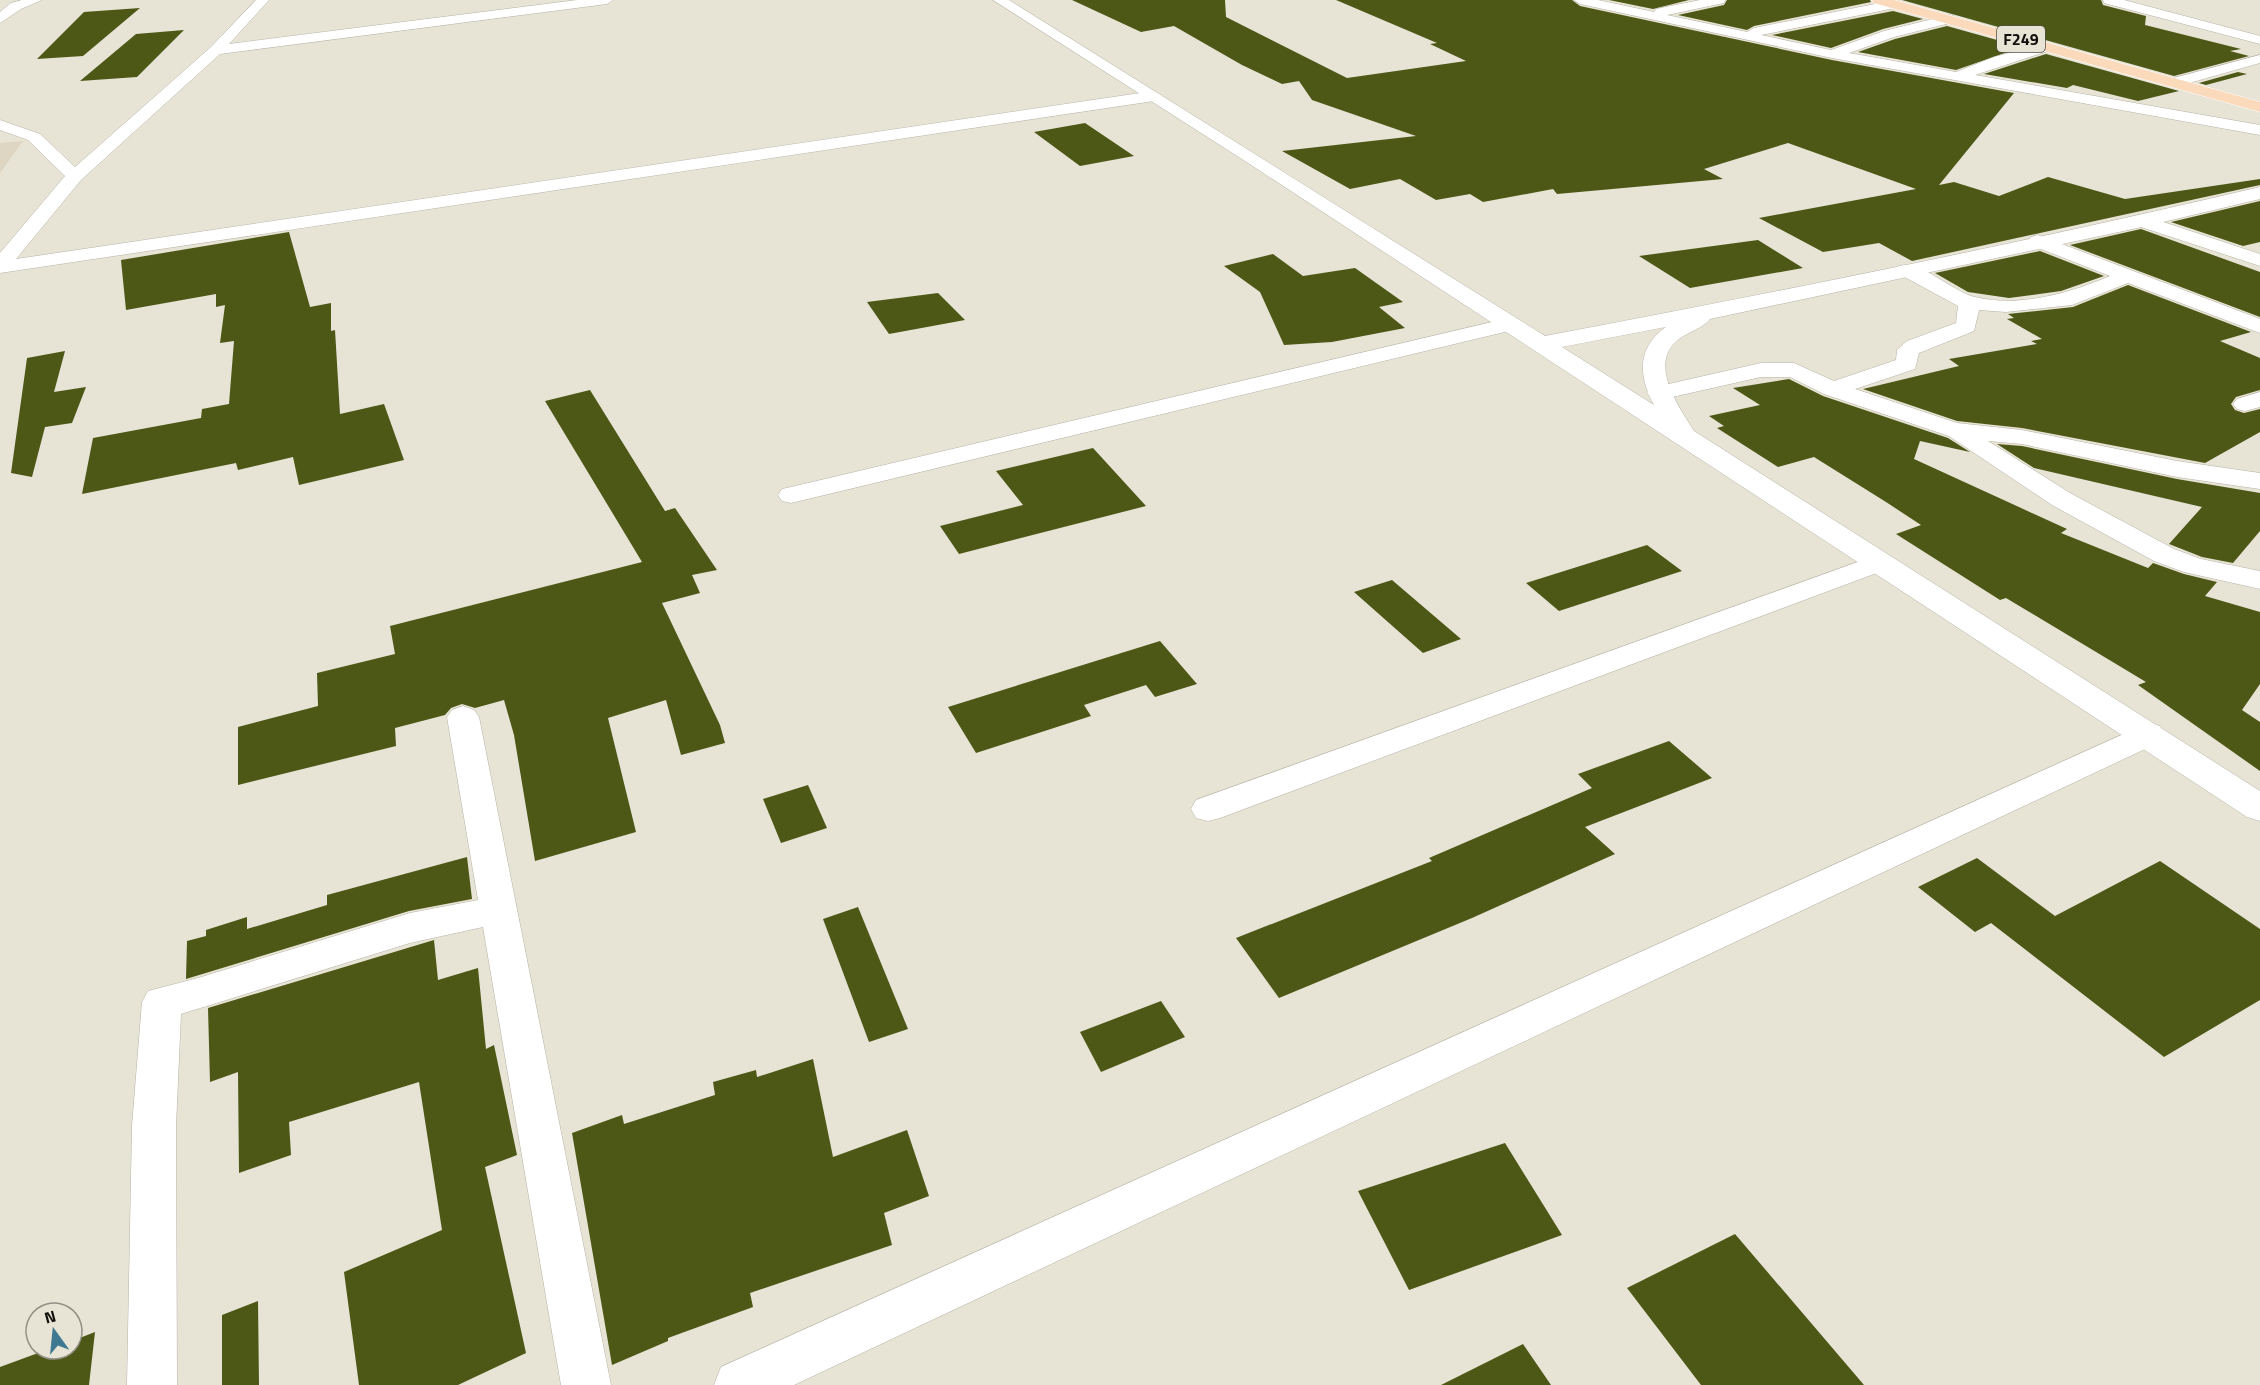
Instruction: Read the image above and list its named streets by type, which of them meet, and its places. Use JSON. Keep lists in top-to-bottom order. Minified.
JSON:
{"streets":{"main road":["F249"]},"north":"top"}
